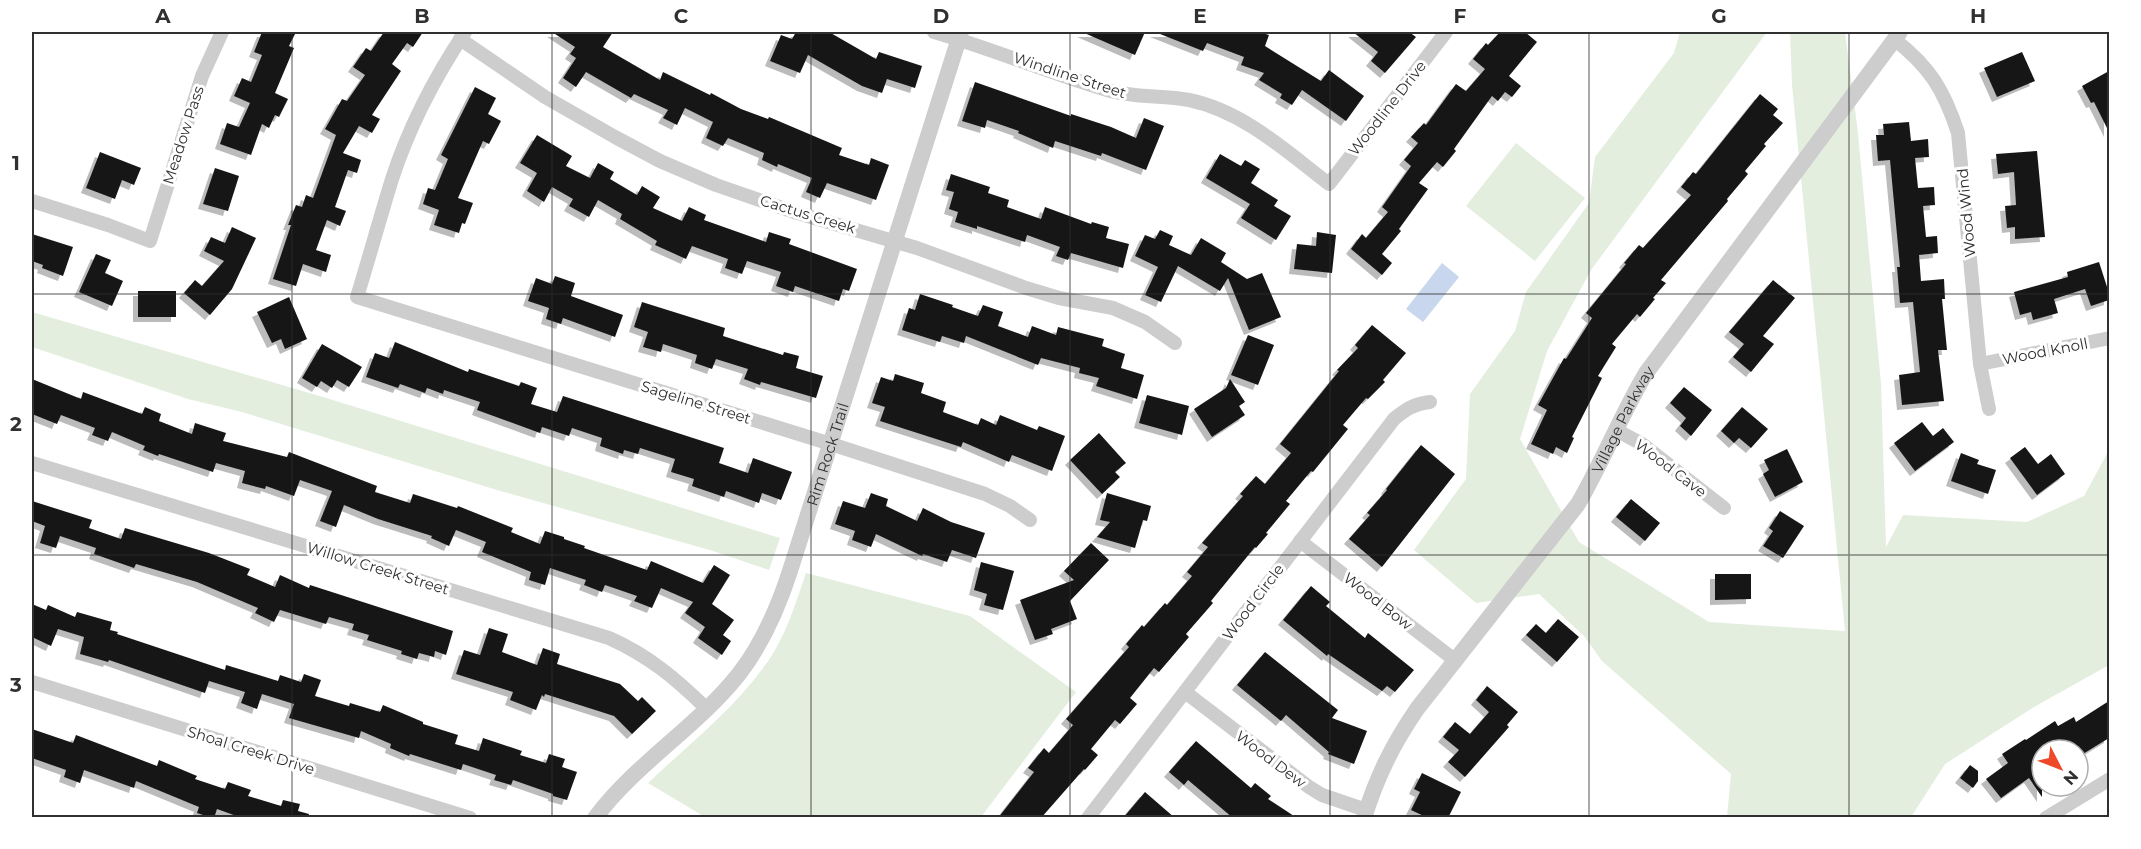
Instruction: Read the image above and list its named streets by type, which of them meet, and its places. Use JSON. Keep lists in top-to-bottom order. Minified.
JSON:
{"streets":{"street":["Windline Street","Woodline Drive","Meadow Pass","Wood Wind","Cactus Creek","Wood Knoll","Sageline Street","Village Parkway","Rim Rock Trail","Wood Cave","Willow Creek Street","Wood Bow","Wood Circle","Shoal Creek Drive","Wood Dew"]},"crossings":[["Windline Street","Woodline Drive"],["Windline Street","Rim Rock Trail"],["Wood Wind","Wood Knoll"],["Wood Wind","Village Parkway"],["Cactus Creek","Sageline Street"],["Cactus Creek","Rim Rock Trail"],["Sageline Street","Rim Rock Trail"],["Village Parkway","Wood Cave"],["Village Parkway","Wood Bow"],["Village Parkway","Wood Dew"],["Rim Rock Trail","Willow Creek Street"],["Wood Bow","Wood Circle"],["Wood Circle","Wood Dew"]],"north":"bottom right","grid":{"columns":["A","B","C","D","E","F","G","H"],"rows":["1","2","3"]}}
